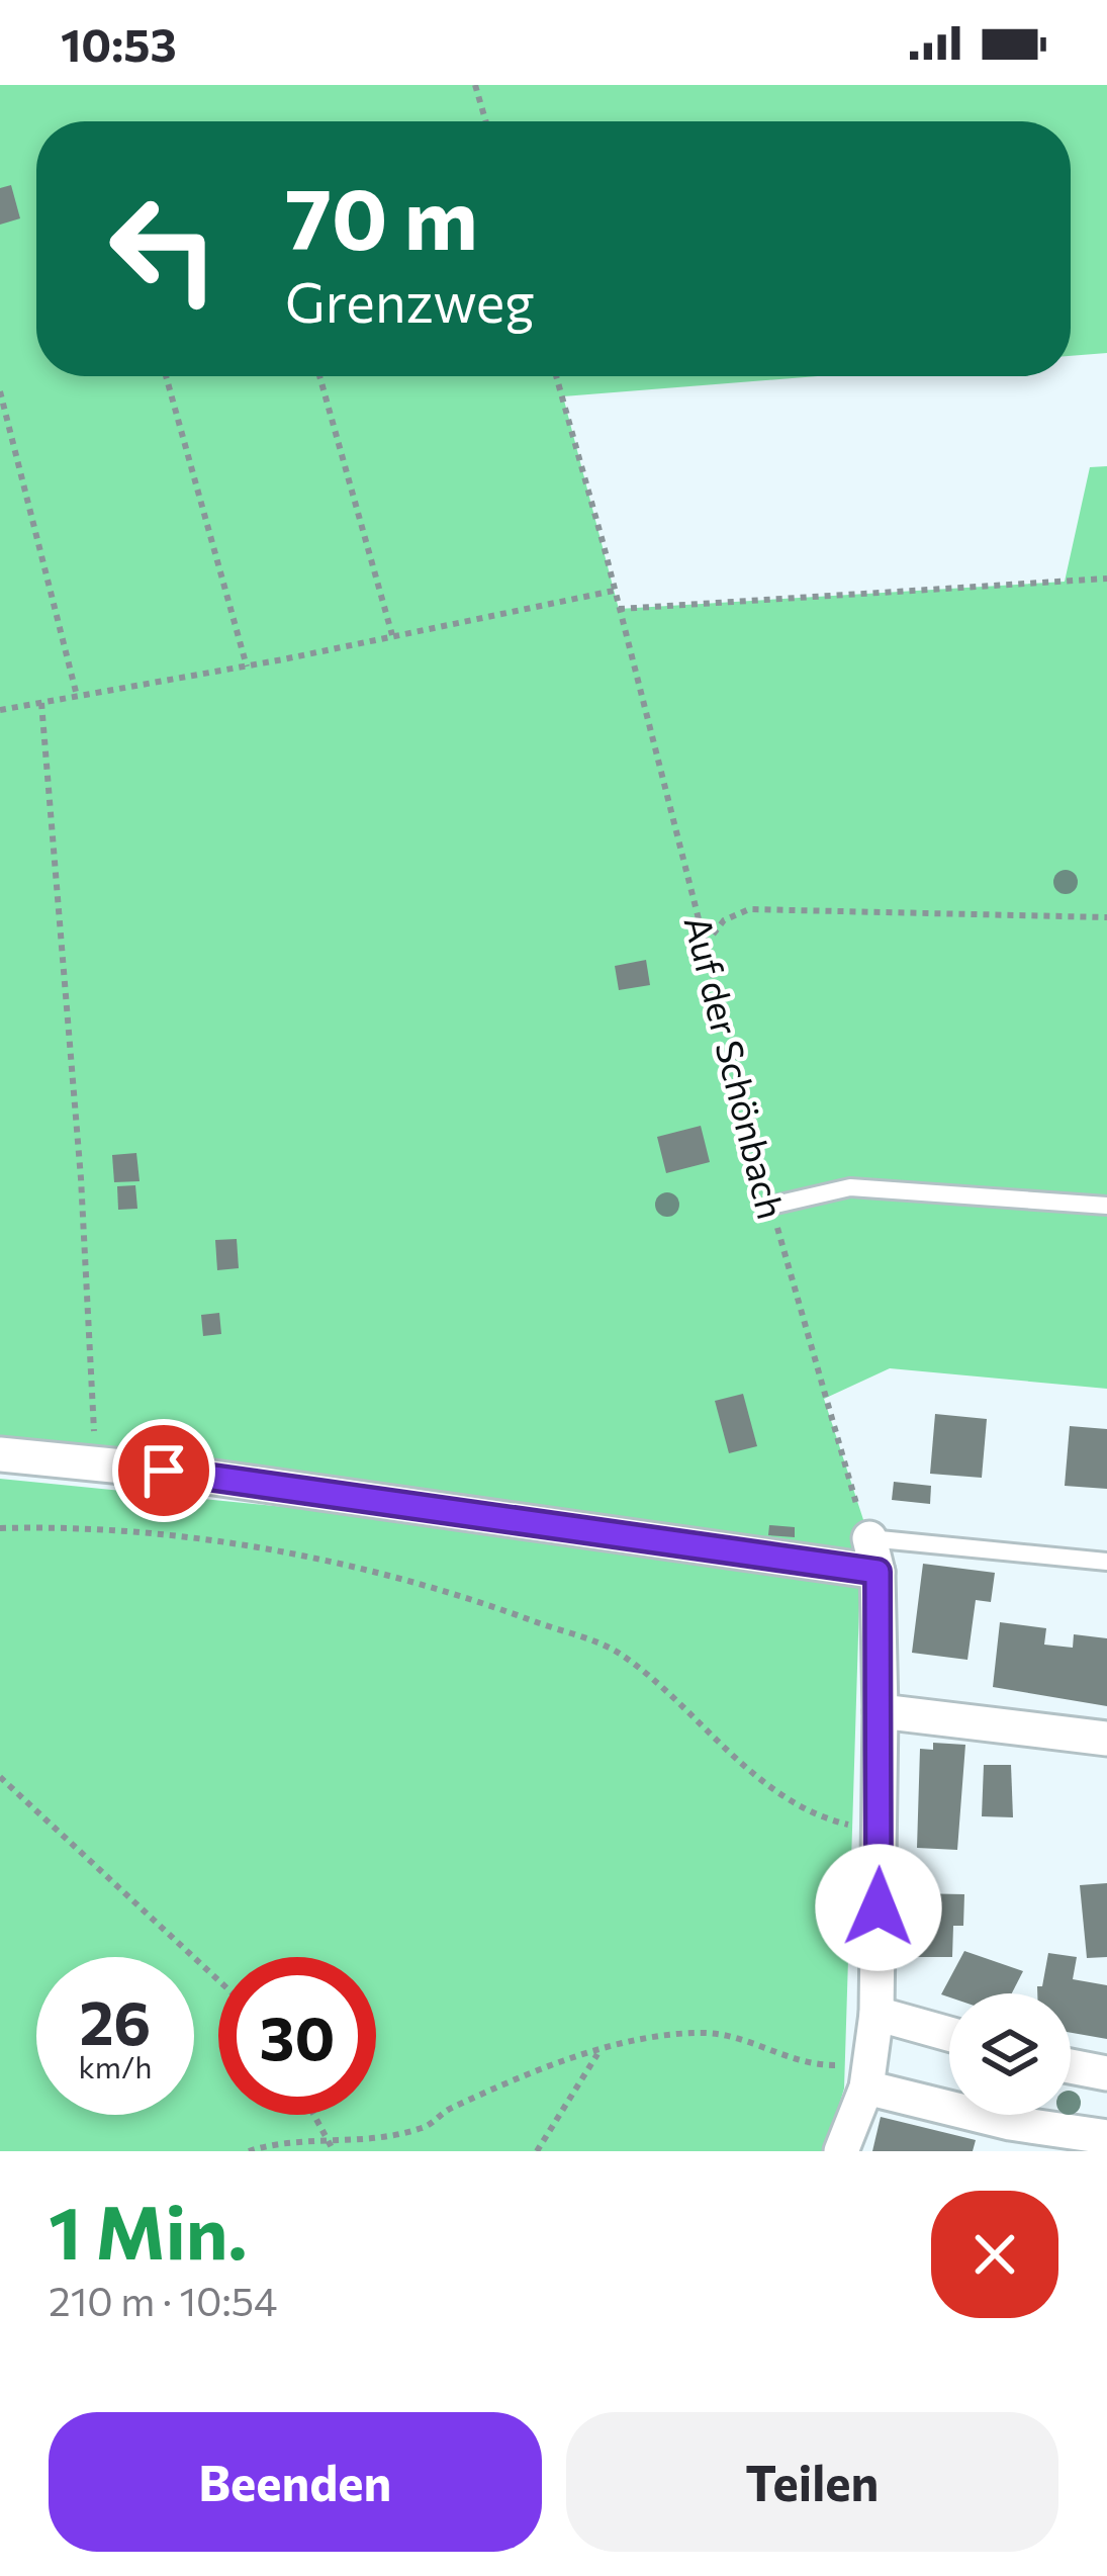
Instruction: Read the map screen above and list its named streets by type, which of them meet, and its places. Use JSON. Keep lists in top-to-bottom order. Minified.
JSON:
{"streets":{"path":["Auf der Schönbach"]},"page":{"status":"10:53","turn":["70 m","Grenzweg"],"speed":"26 km/h","limit":"30","heading":["1 Min.","210 m · 10:54"],"buttons":["Beenden","Teilen"]}}
